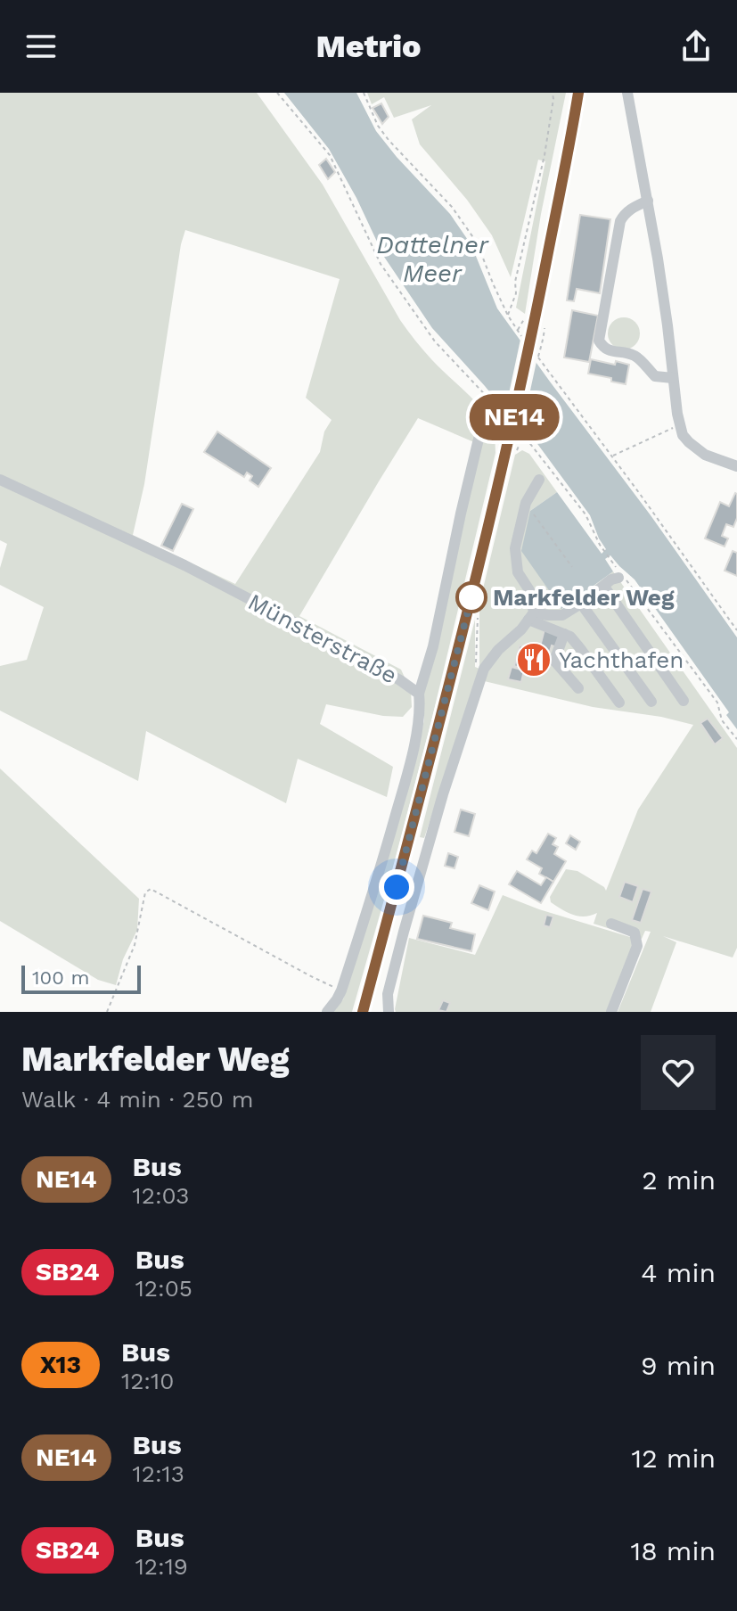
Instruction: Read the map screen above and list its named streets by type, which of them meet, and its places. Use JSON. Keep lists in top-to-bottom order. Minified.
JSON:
{"streets":{"street":["Münsterstraße"]},"water":["Dattelner Meer"],"places":{"other":["Markfelder Weg"],"restaurant":["Yachthafen"]},"lines":["bus line NE14"],"scale_bar":"100 m","page":{"header":"Metrio","on_map":"NE14","scale":"100 m","heading":["Markfelder Weg","Walk · 4 min · 250 m"],"list":[{"mark":"NE14","name":"Bus","note":"12:03","value":"2 min"},{"mark":"SB24","name":"Bus","note":"12:05","value":"4 min"},{"mark":"X13","name":"Bus","note":"12:10","value":"9 min"},{"mark":"NE14","name":"Bus","note":"12:13","value":"12 min"},{"mark":"SB24","name":"Bus","note":"12:19","value":"18 min"}]}}
